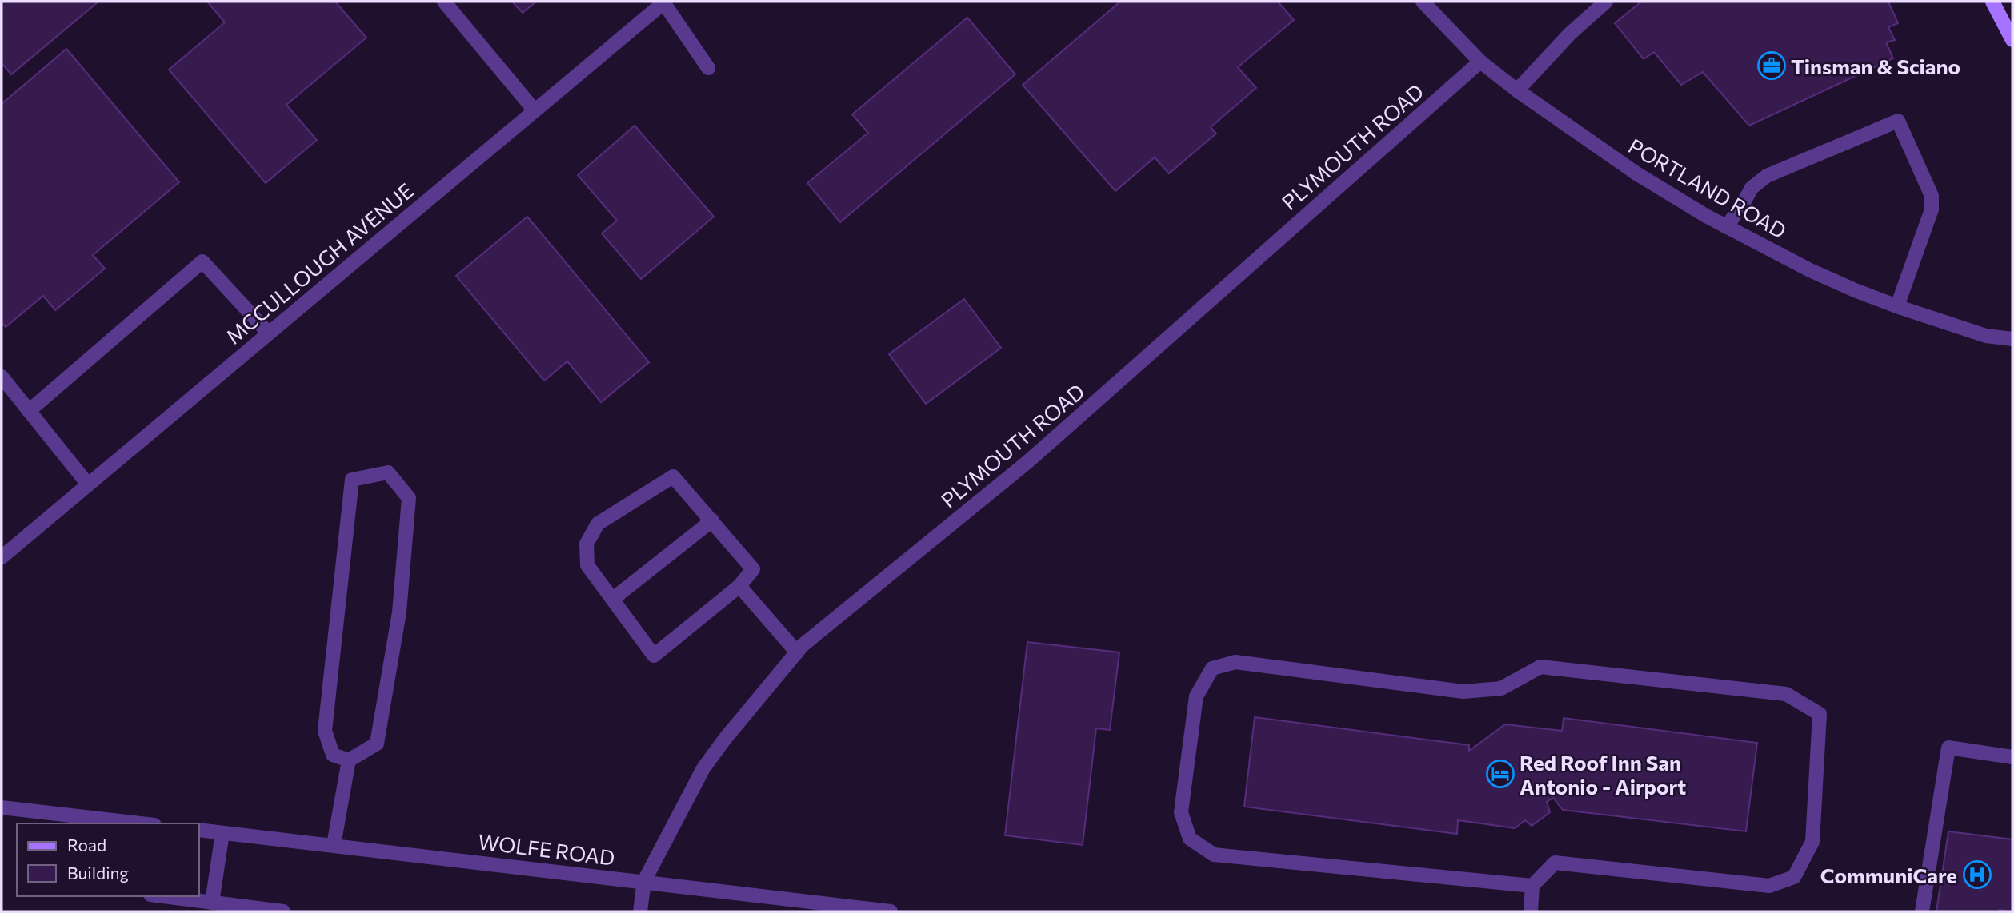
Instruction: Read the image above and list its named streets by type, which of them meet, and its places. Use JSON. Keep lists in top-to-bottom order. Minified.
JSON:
{"streets":{"street":["PLYMOUTH ROAD","PORTLAND ROAD","MCCULLOUGH AVENUE","WOLFE ROAD"]},"crossings":[["PLYMOUTH ROAD","PORTLAND ROAD"],["PLYMOUTH ROAD","WOLFE ROAD"]],"places":{"office":["Tinsman & Sciano"],"hotel":["Red Roof Inn San Antonio - Airport"],"hospital":["CommuniCare"]},"legend":["Road","Building"]}
